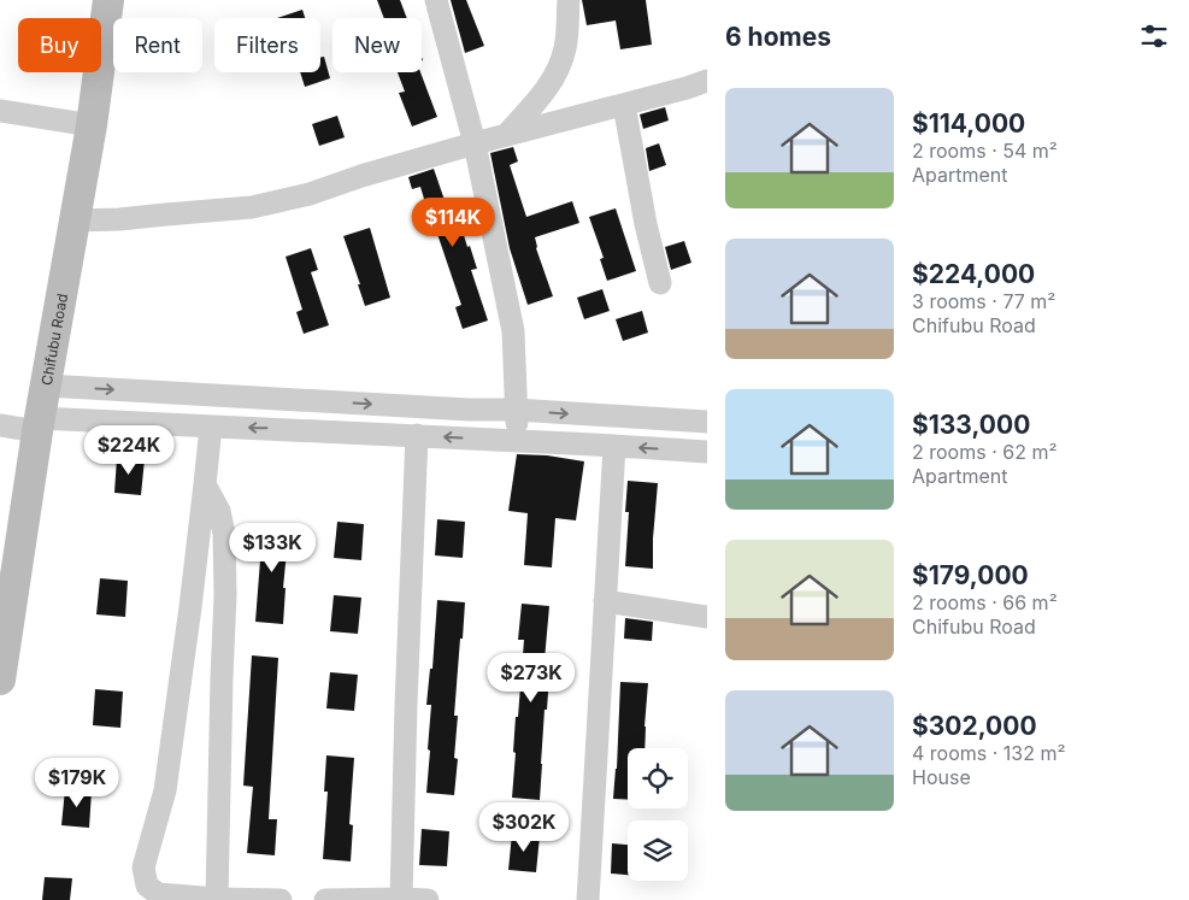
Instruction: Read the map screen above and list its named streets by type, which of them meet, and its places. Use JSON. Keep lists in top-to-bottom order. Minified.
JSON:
{"streets":{"main road":["Chifubu Road"]},"page":{"heading":"6 homes","chip":["Buy","Rent","Filters","New"],"list":[{"name":"$114,000","note":"2 rooms · 54 m² · Apartment"},{"name":"$224,000","note":"3 rooms · 77 m² · Chifubu Road"},{"name":"$133,000","note":"2 rooms · 62 m² · Apartment"},{"name":"$179,000","note":"2 rooms · 66 m² · Chifubu Road"},{"name":"$302,000","note":"4 rooms · 132 m² · House"}],"price":["$114K","$224K","$133K","$273K","$179K","$302K"]}}
